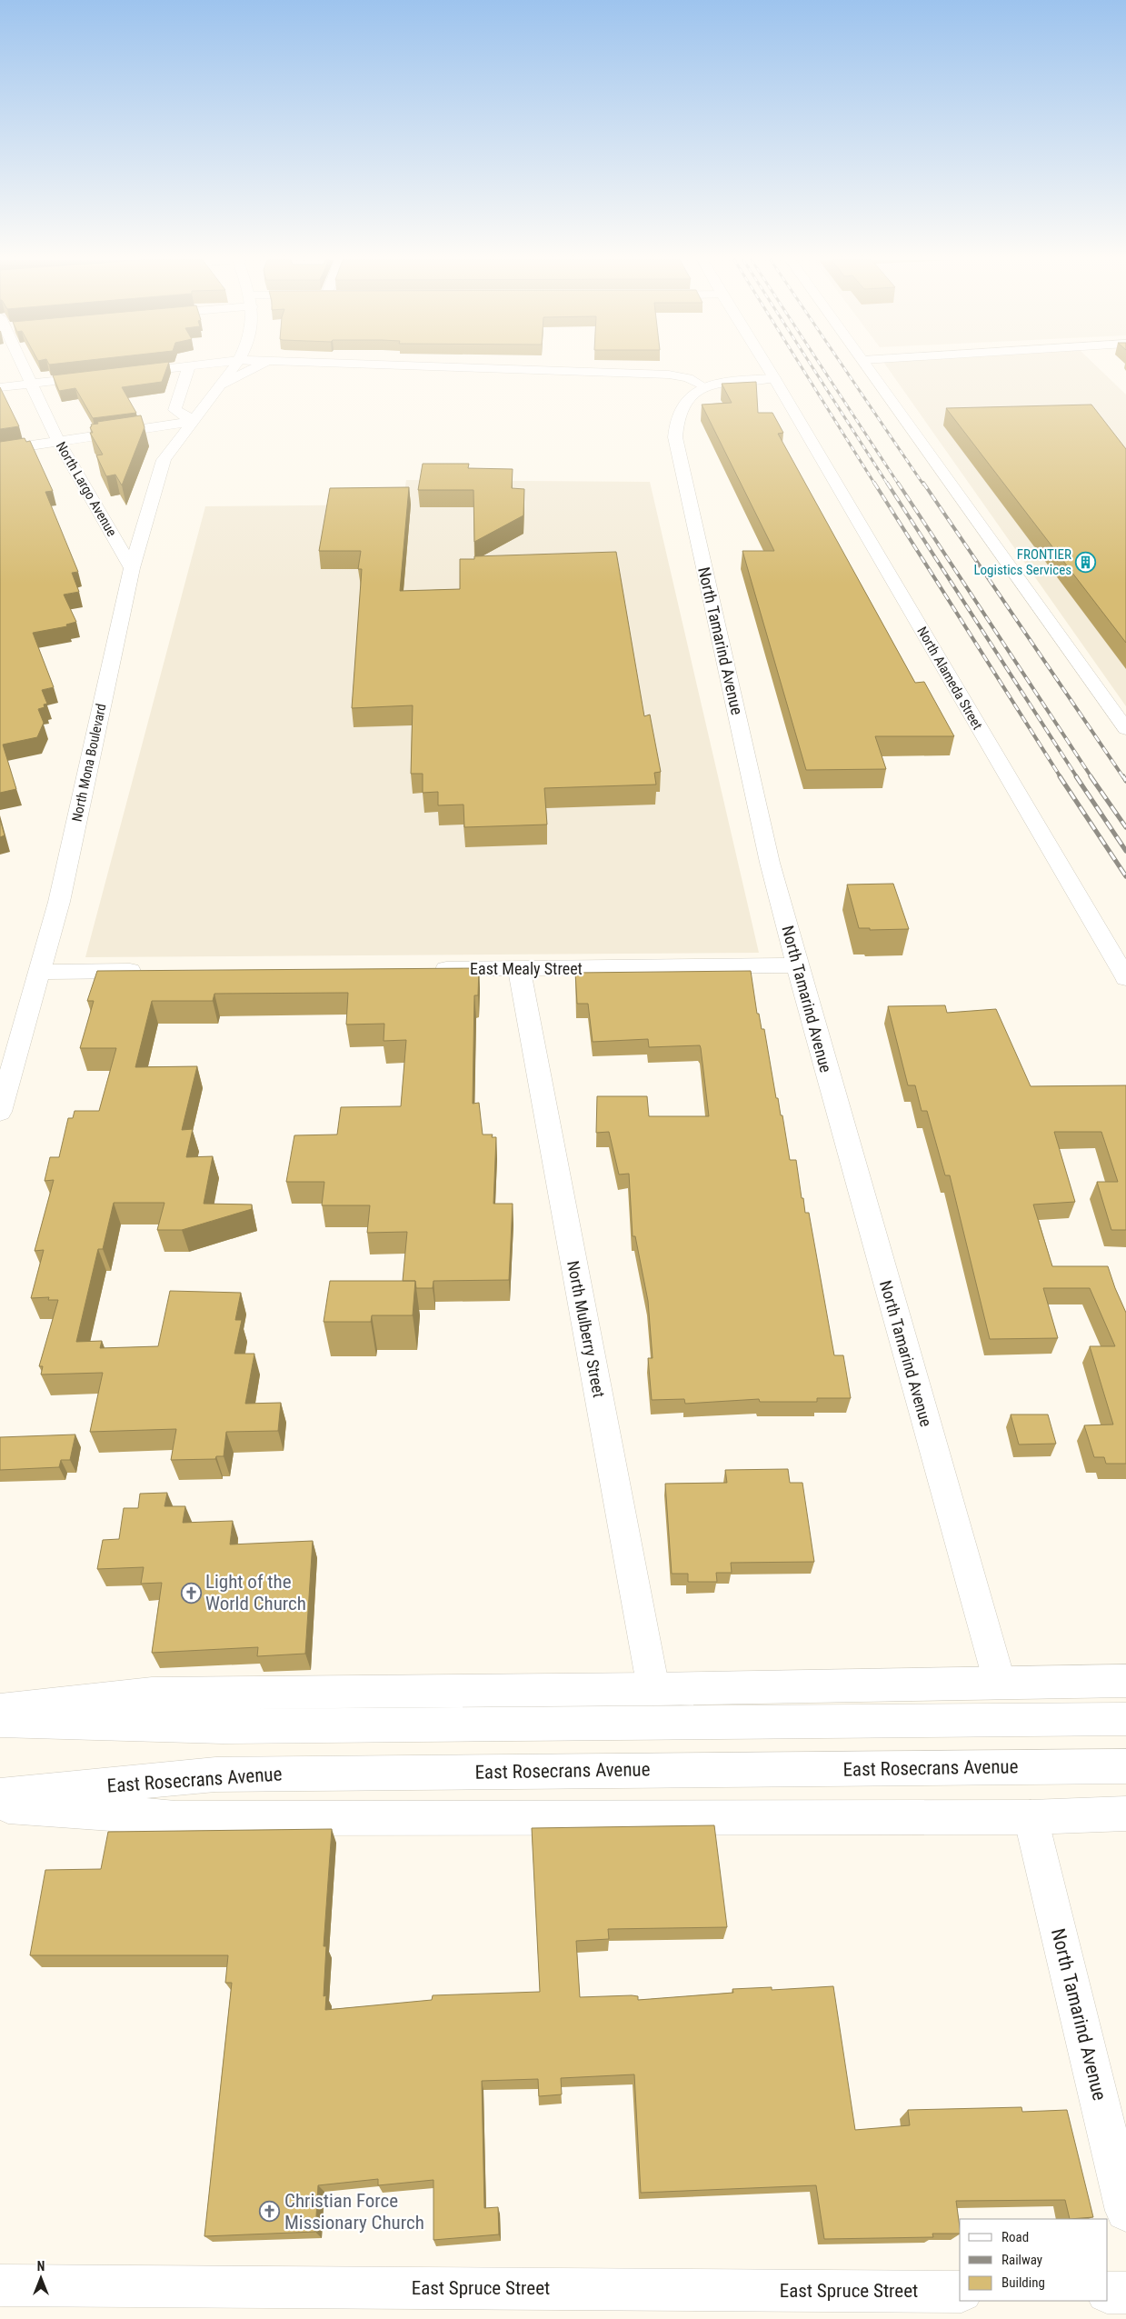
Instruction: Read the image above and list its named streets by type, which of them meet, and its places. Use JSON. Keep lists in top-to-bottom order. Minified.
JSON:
{"streets":{"street":["North Largo Avenue","North Tamarind Avenue","North Alameda Street","North Mona Boulevard","East Mealy Street","North Mulberry Street","East Rosecrans Avenue","East Spruce Street"]},"crossings":[["North Largo Avenue","North Mona Boulevard"],["North Tamarind Avenue","North Alameda Street"],["North Tamarind Avenue","East Mealy Street"],["East Mealy Street","North Mulberry Street"]],"places":{"building":["FRONTIER Logistics Services"],"church":["Light of the World Church","Christian Force Missionary Church"]},"legend":["Road","Railway","Building"],"north":"top"}
